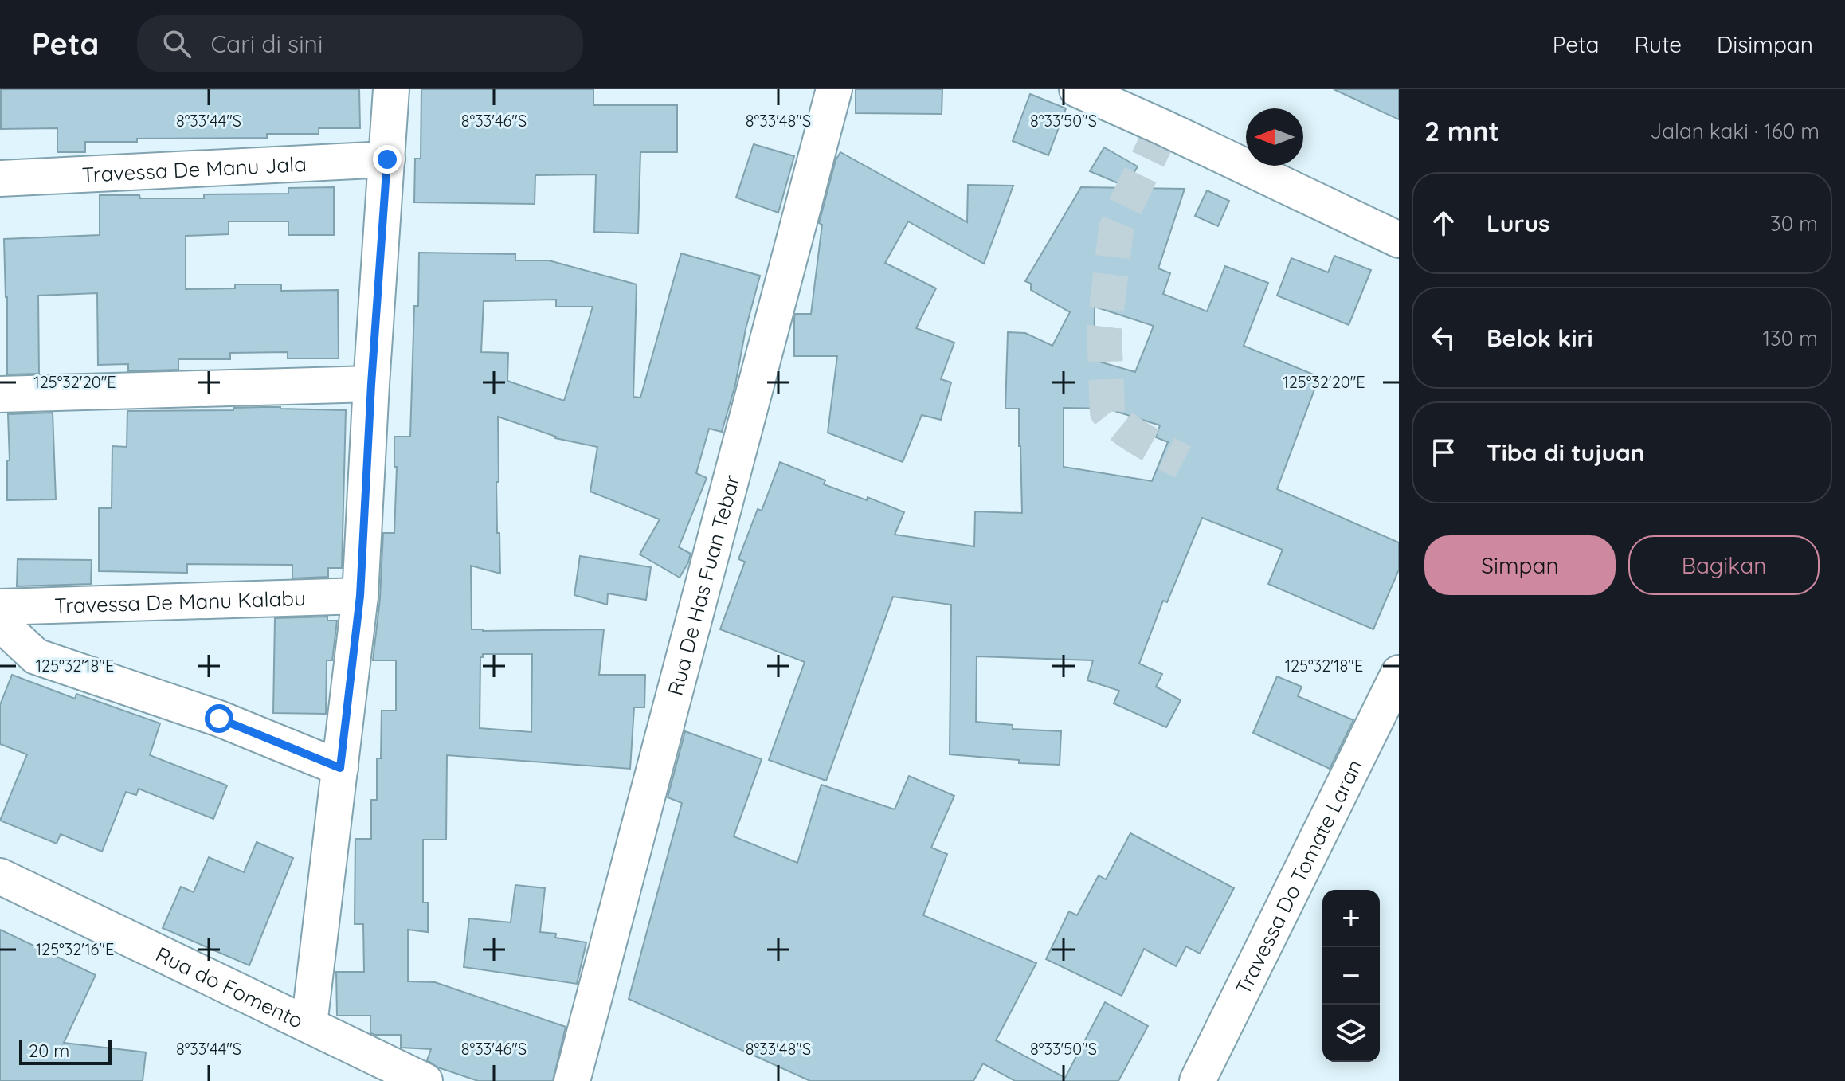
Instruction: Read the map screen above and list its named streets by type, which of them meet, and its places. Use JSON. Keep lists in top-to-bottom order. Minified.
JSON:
{"streets":{"street":["Travessa De Manu Jala","Rua De Has Fuan Tebar","Travessa De Manu Kalabu","Travessa Do Tomate Laran","Rua do Fomento"]},"scale_bar":"20 m","north":"left","page":{"header":"Peta","search":"Cari di sini","nav":["Peta","Rute","Disimpan"],"heading":["2 mnt","Jalan kaki · 160 m"],"list":[["Lurus","30 m"],["Belok kiri","130 m"],"Tiba di tujuan"],"buttons":["Simpan","Bagikan"],"map_buttons":["+","−"],"scale":"20 m"},"coordinates":["8°33'44\"S","8°33'46\"S","8°33'48\"S","8°33'50\"S","125°32'20\"E","125°32'18\"E","125°32'16\"E"]}
